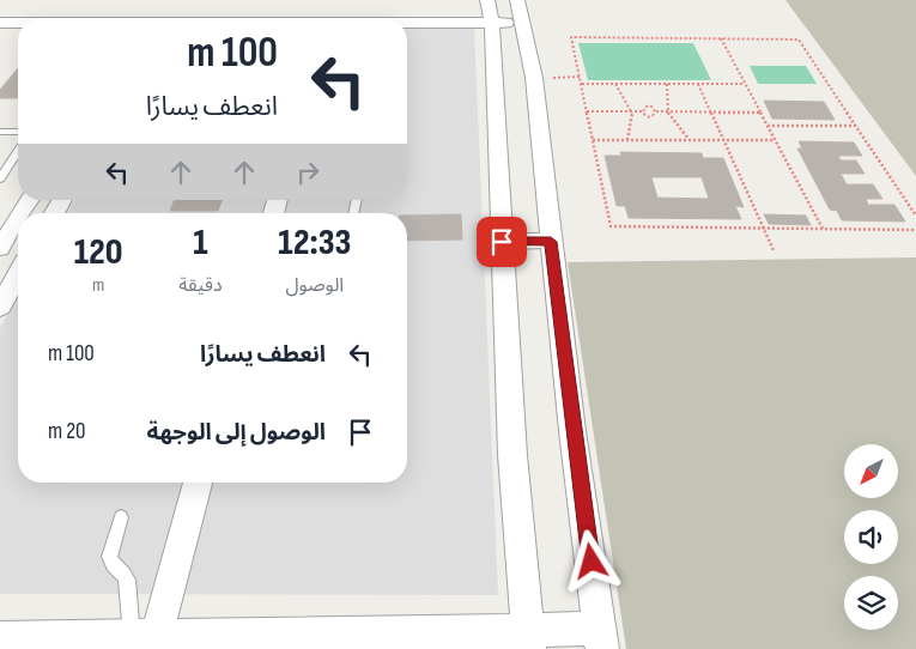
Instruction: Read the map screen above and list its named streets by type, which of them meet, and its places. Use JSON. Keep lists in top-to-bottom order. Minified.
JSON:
{"north":"bottom left","page":{"turn":["100 m","انعطف يسارًا"],"eta":["12:33","الوصول","1","دقيقة","120","m"],"list":[{"name":"انعطف يسارًا","value":"100 m"},{"name":"الوصول إلى الوجهة","value":"20 m"}]}}
